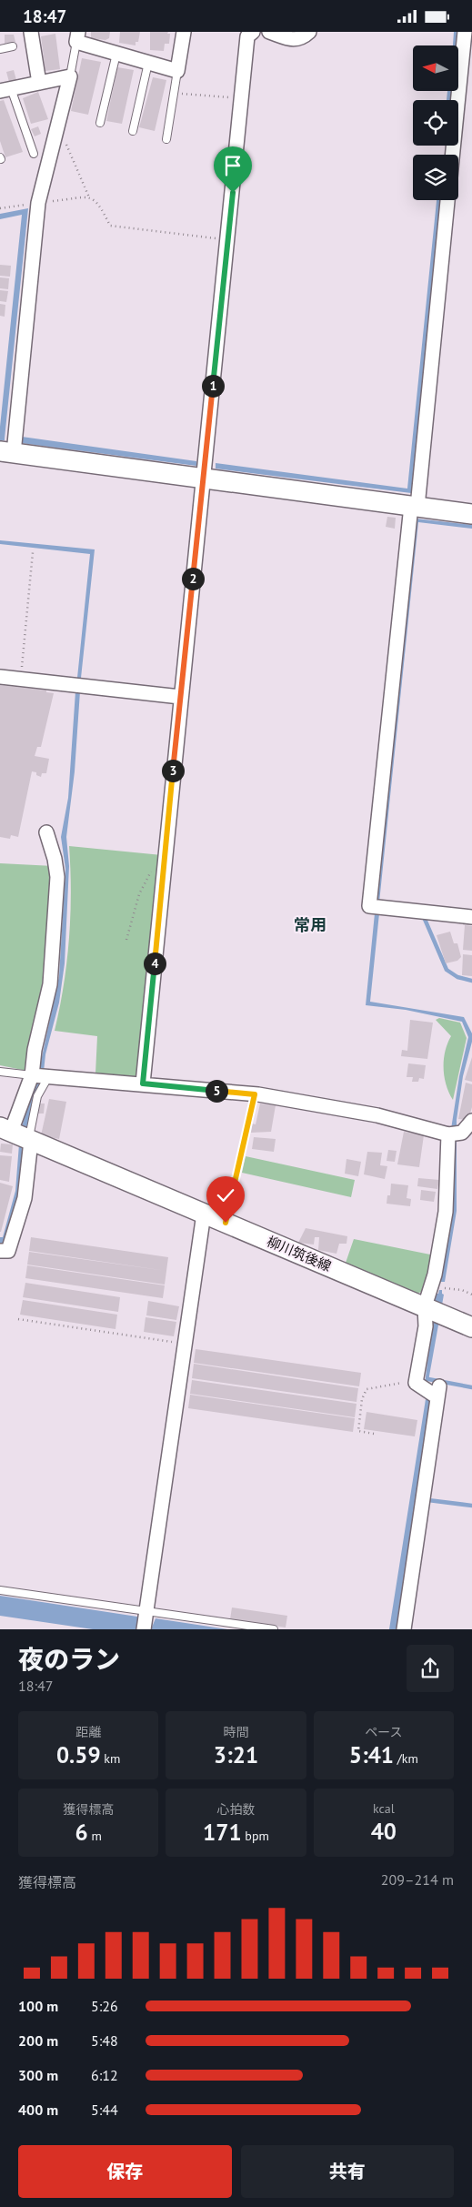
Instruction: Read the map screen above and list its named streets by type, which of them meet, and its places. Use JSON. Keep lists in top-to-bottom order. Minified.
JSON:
{"streets":{"main road":["柳川筑後線"]},"districts":["常用"],"north":"left","page":{"status":"18:47","pins":["1","2","3","4","5"],"heading":["夜のラン","18:47"],"stats":[["距離","0.59 km"],["時間","3:21"],["ペース","5:41 /km"],["獲得標高","6 m"],["心拍数","171 bpm"],["kcal","40"]],"chart":["獲得標高","209–214 m"],"list":[{"name":"100 m","note":"5:26"},{"name":"200 m","note":"5:48"},{"name":"300 m","note":"6:12"},{"name":"400 m","note":"5:44"}],"buttons":["保存","共有"]}}
